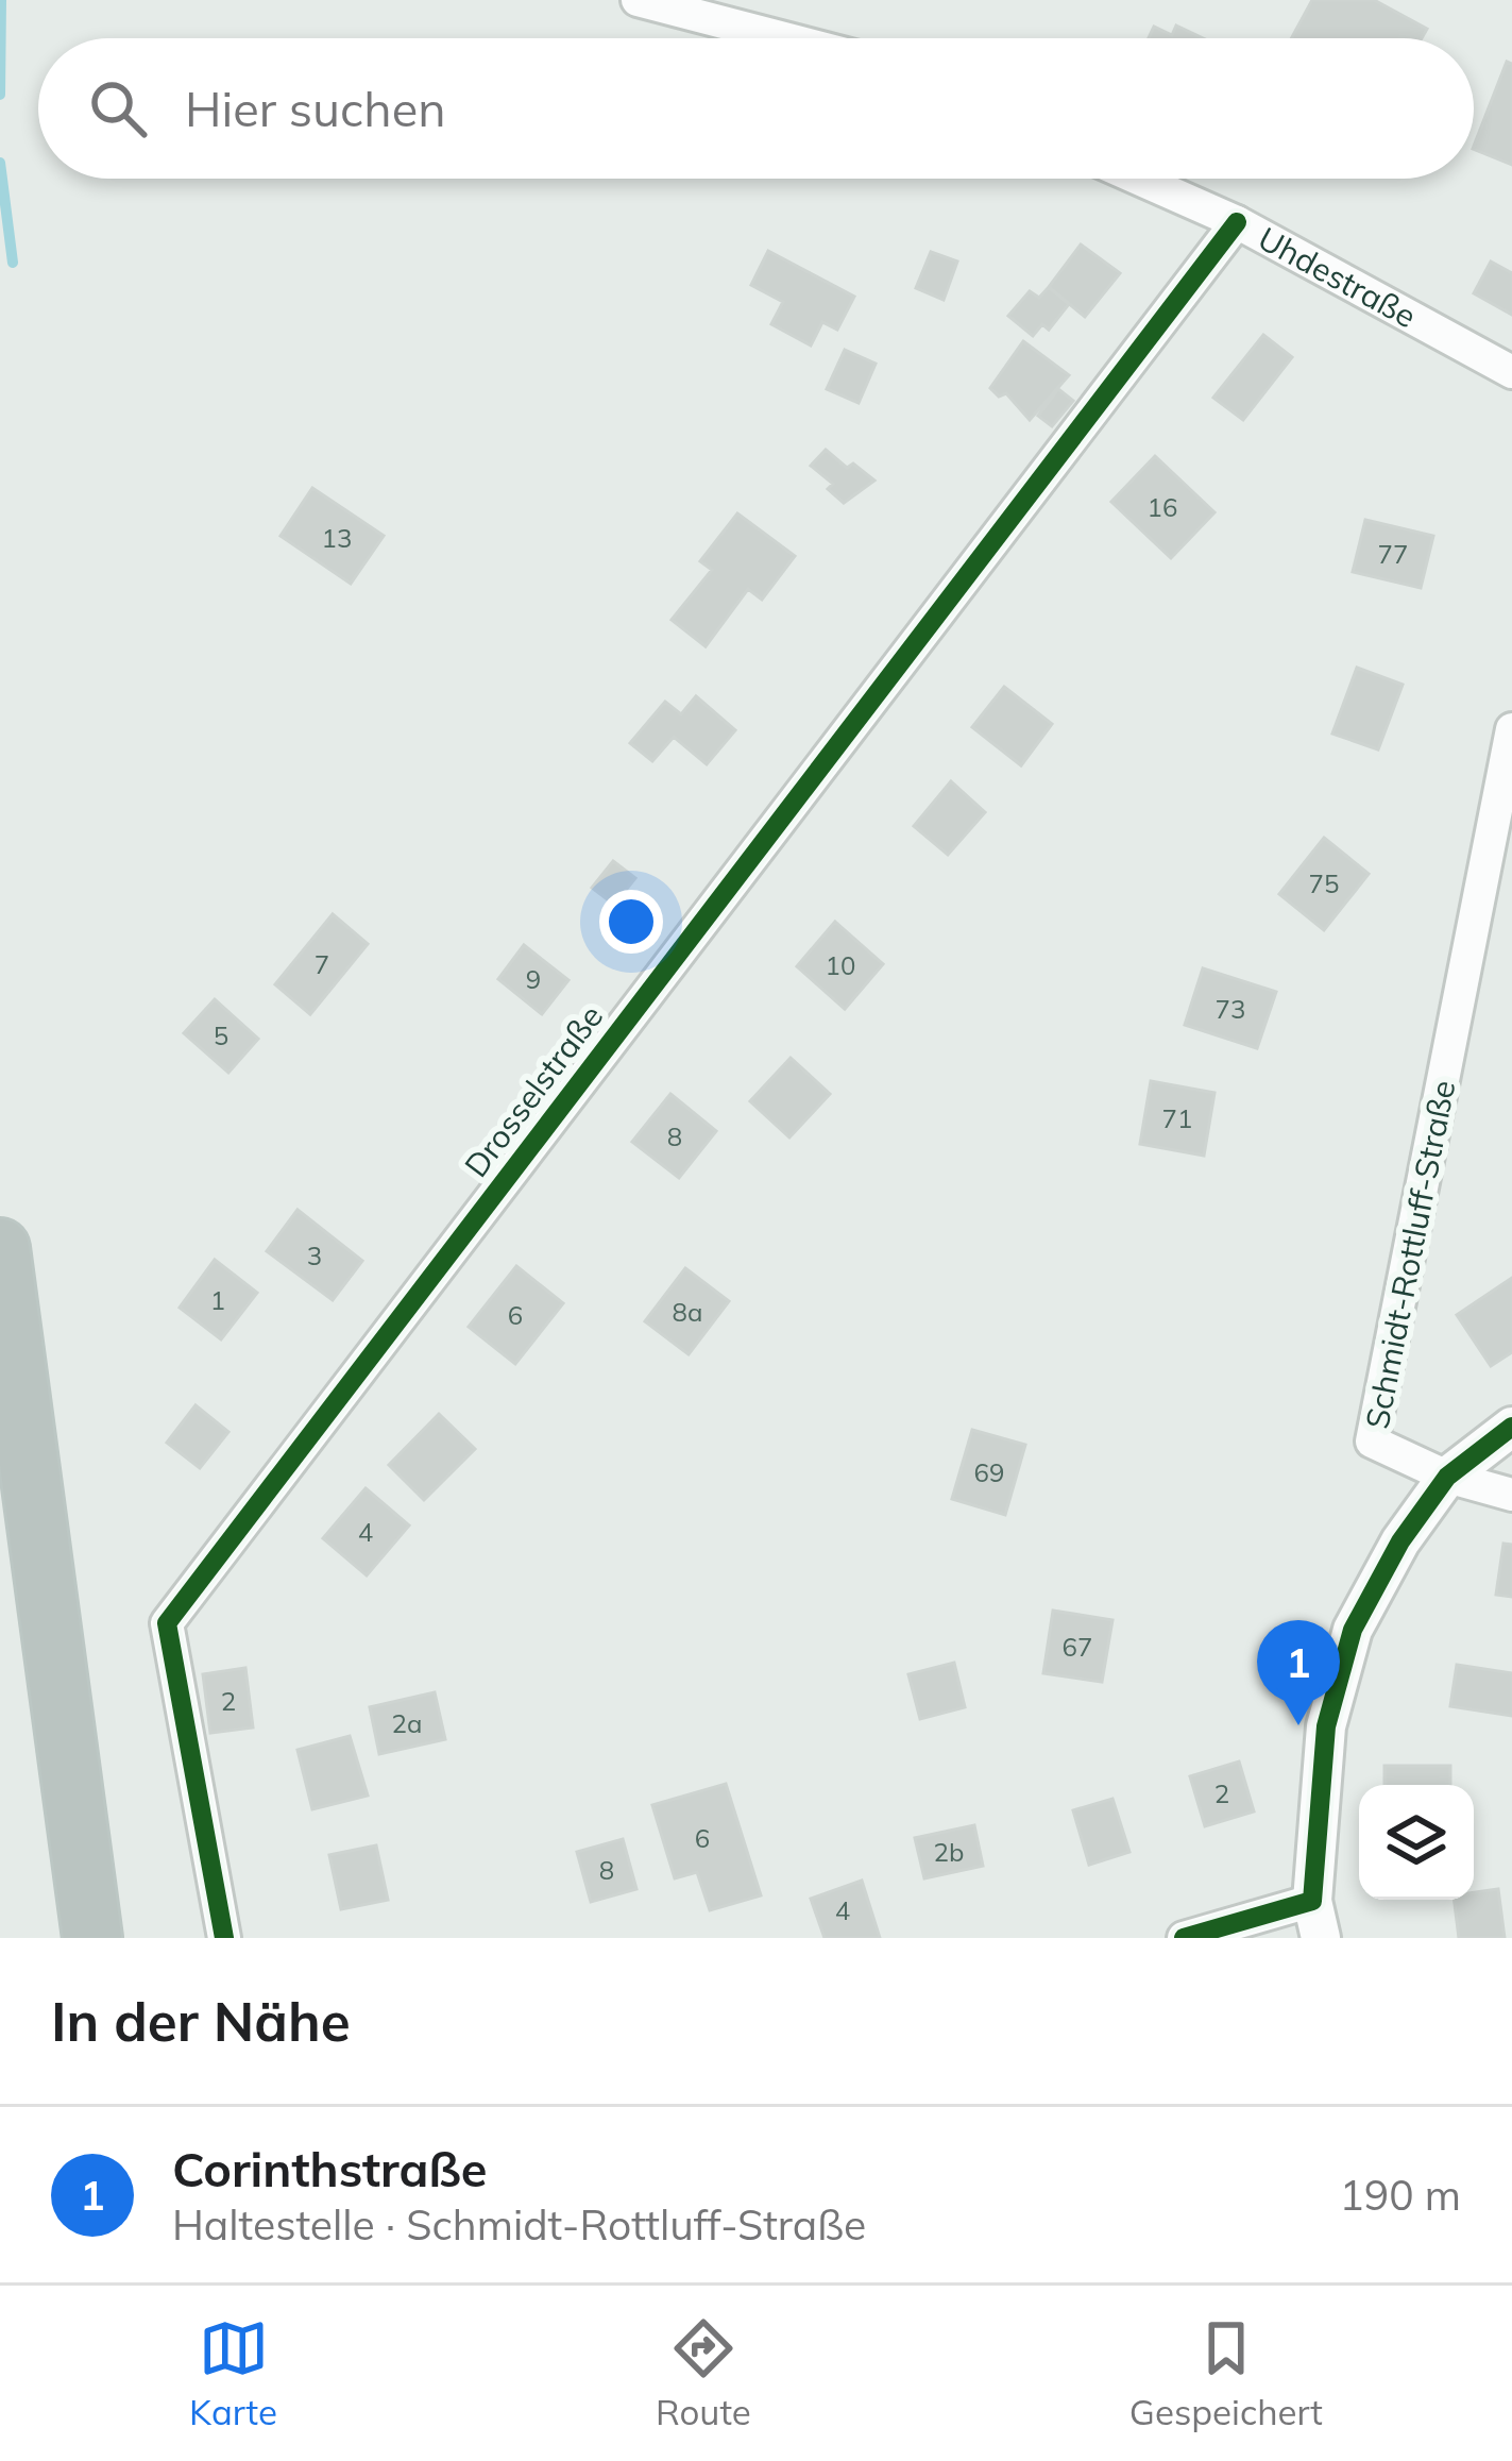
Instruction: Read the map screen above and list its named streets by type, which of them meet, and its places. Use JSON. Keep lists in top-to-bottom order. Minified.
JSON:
{"streets":{"street":["Uhdestraße","Drosselstraße","Schmidt-Rottluff-Straße"]},"crossings":[["Uhdestraße","Drosselstraße"]],"house_numbers":["16","13","77","75","7","10","9","73","5","71","8","3","1","8a","6","69","4","67","2","2a","2","6","2b","8","4"],"page":{"search":"Hier suchen","pins":"1","heading":"In der Nähe","list":[{"mark":"1","name":"Corinthstraße","note":"Haltestelle · Schmidt-Rottluff-Straße","value":"190 m"}],"nav":["Karte","Route","Gespeichert"]}}
